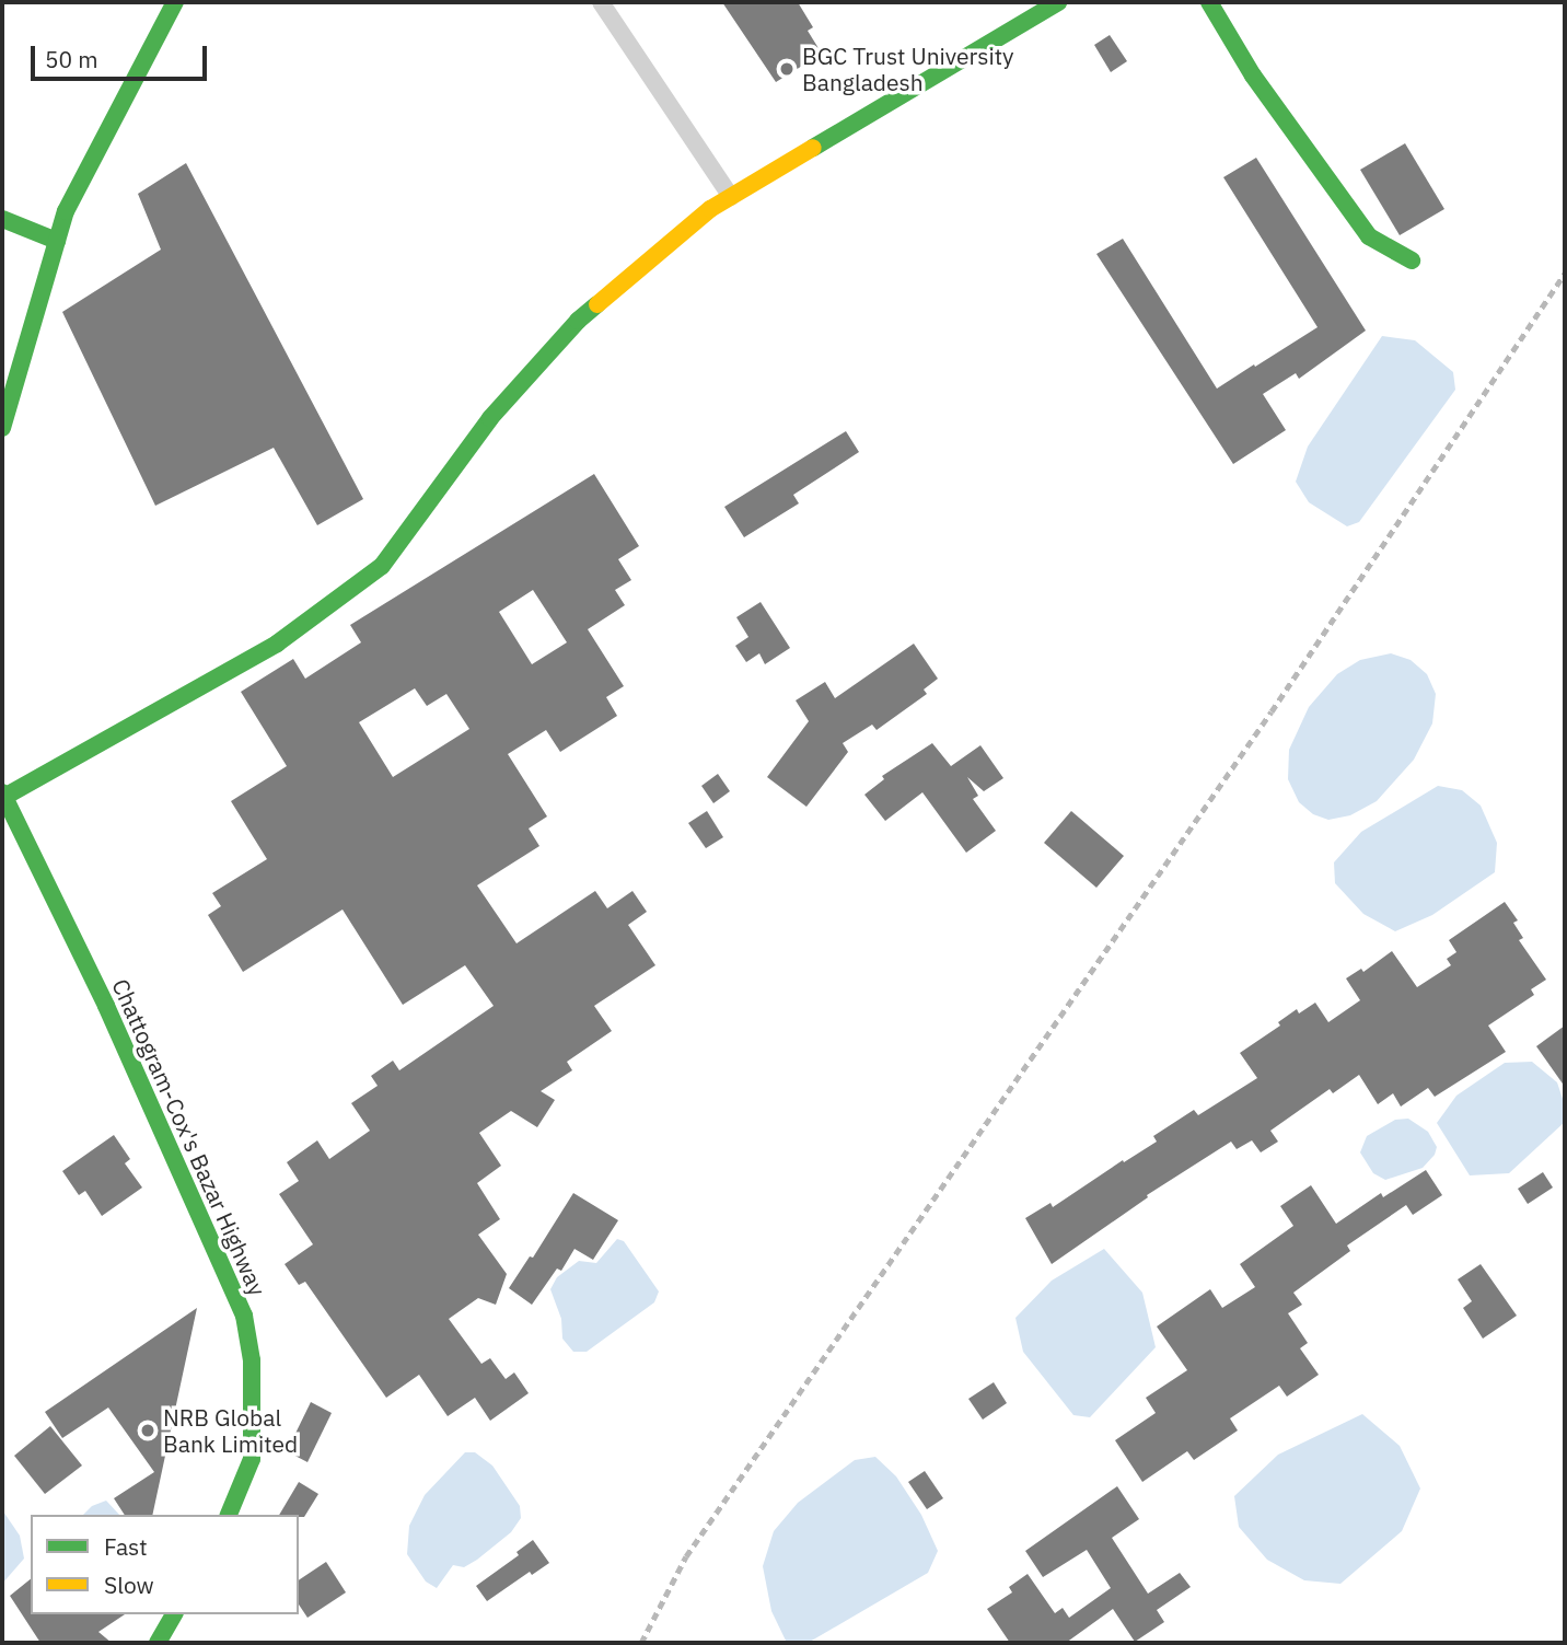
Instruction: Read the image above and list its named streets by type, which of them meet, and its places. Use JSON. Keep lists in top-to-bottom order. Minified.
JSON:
{"streets":{"main road":["Chattogram-Cox's Bazar Highway"]},"places":["BGC Trust University Bangladesh","NRB Global Bank Limited"],"legend":["Fast","Slow"],"scale_bar":"50 m"}
